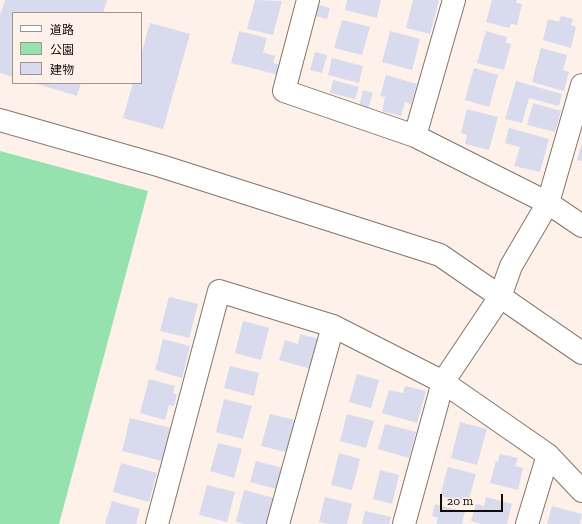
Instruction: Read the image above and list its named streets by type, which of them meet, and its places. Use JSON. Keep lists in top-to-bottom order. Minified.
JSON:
{"legend":["道路","公園","建物"],"scale_bar":"20 m"}
